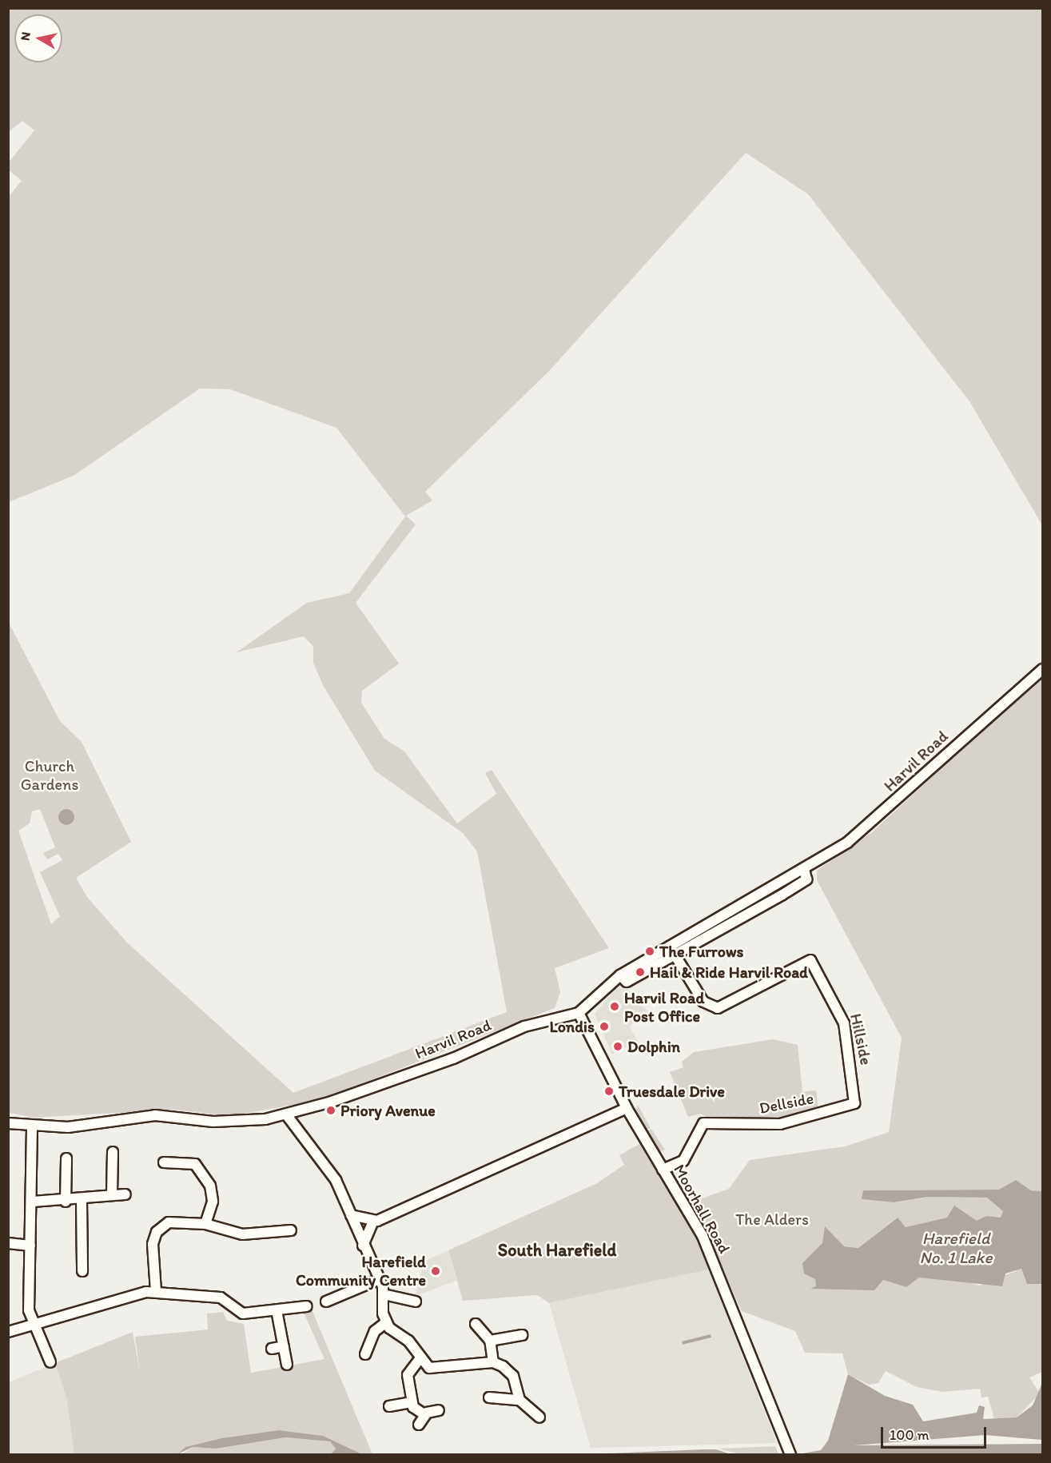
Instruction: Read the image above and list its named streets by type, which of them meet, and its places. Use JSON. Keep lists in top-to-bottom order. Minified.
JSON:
{"streets":{"street":["Harvil Road","Hillside","Dellside","Moorhall Road"]},"crossings":[["Harvil Road","Hillside"],["Harvil Road","Moorhall Road"],["Hillside","Dellside"],["Dellside","Moorhall Road"]],"districts":["South Harefield"],"water":["Harefield No. 1 Lake"],"parks":["Church Gardens","The Alders"],"places":["The Furrows","Hail & Ride Harvil Road","Harvil Road Post Office","Londis","Dolphin","Truesdale Drive","Priory Avenue","Harefield Community Centre"],"scale_bar":"100 m","north":"left"}
